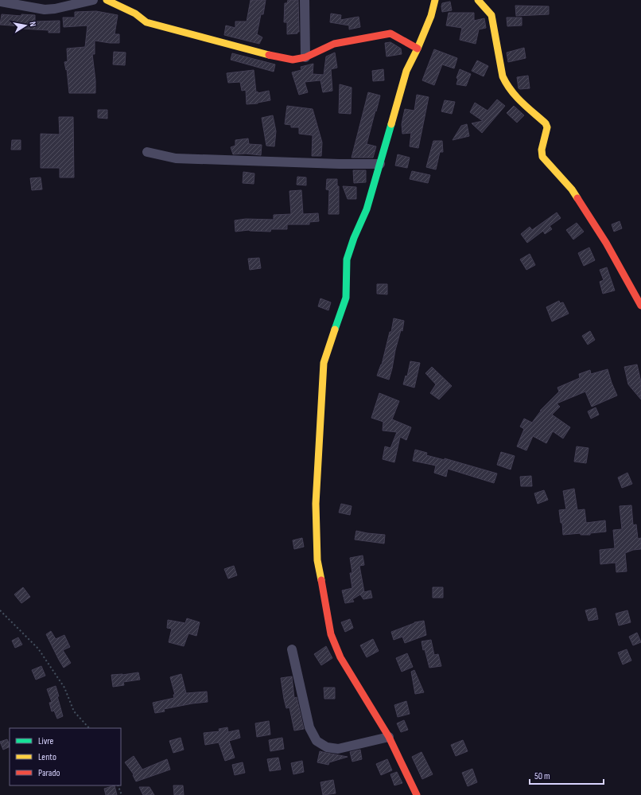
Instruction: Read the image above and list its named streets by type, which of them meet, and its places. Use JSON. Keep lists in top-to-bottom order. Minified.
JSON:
{"legend":["Livre","Lento","Parado"],"scale_bar":"50 m","north":"right"}
